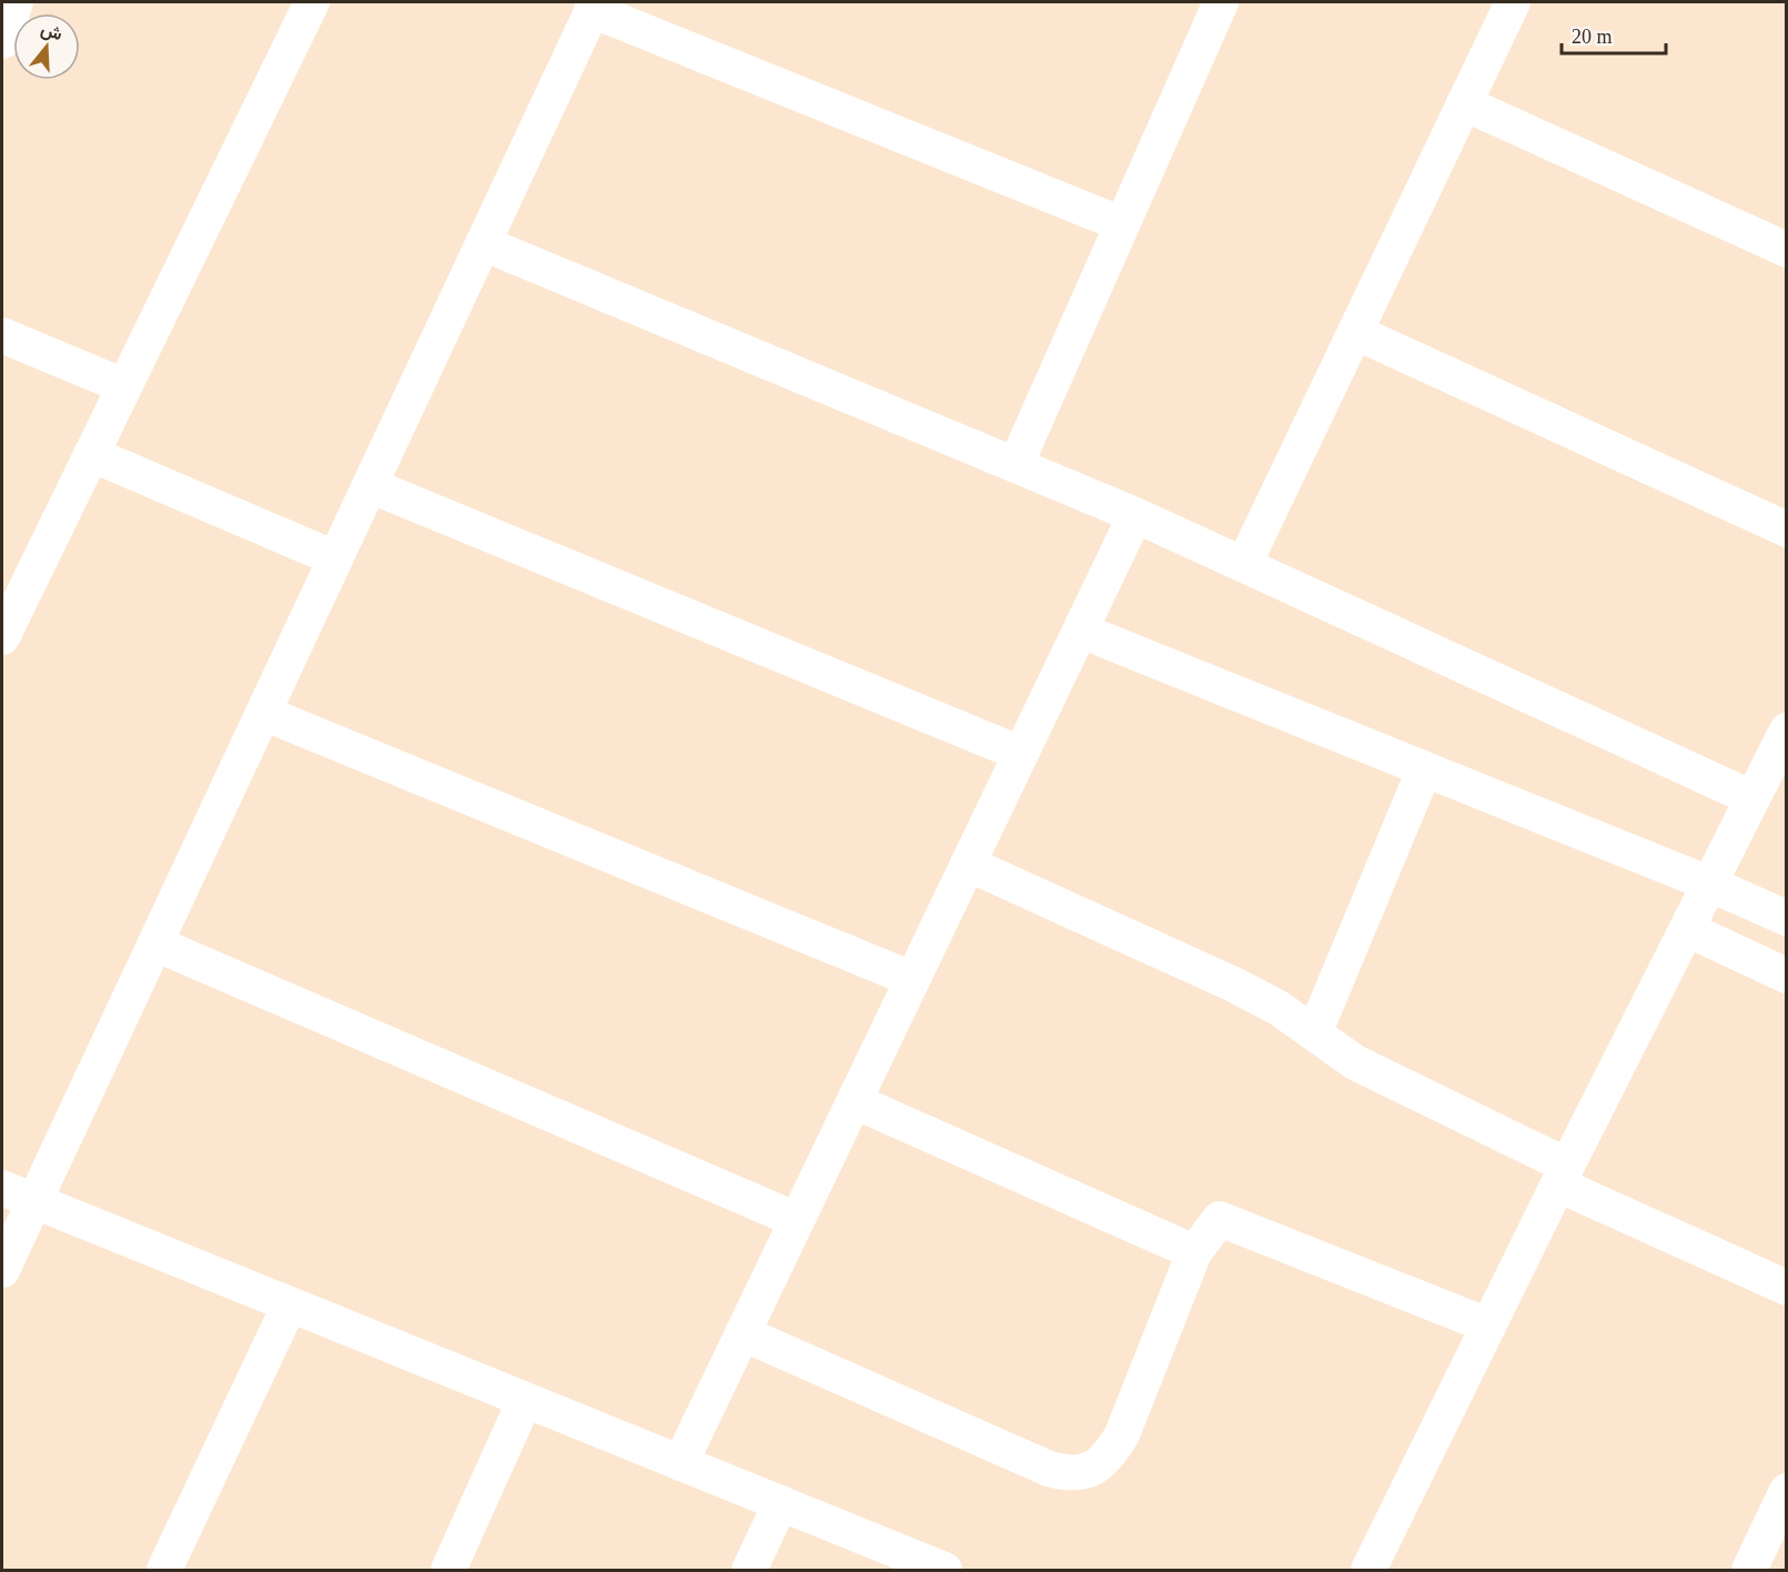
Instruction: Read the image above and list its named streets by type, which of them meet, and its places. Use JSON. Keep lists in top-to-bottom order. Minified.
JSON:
{"scale_bar":"20 m","north":"top"}
